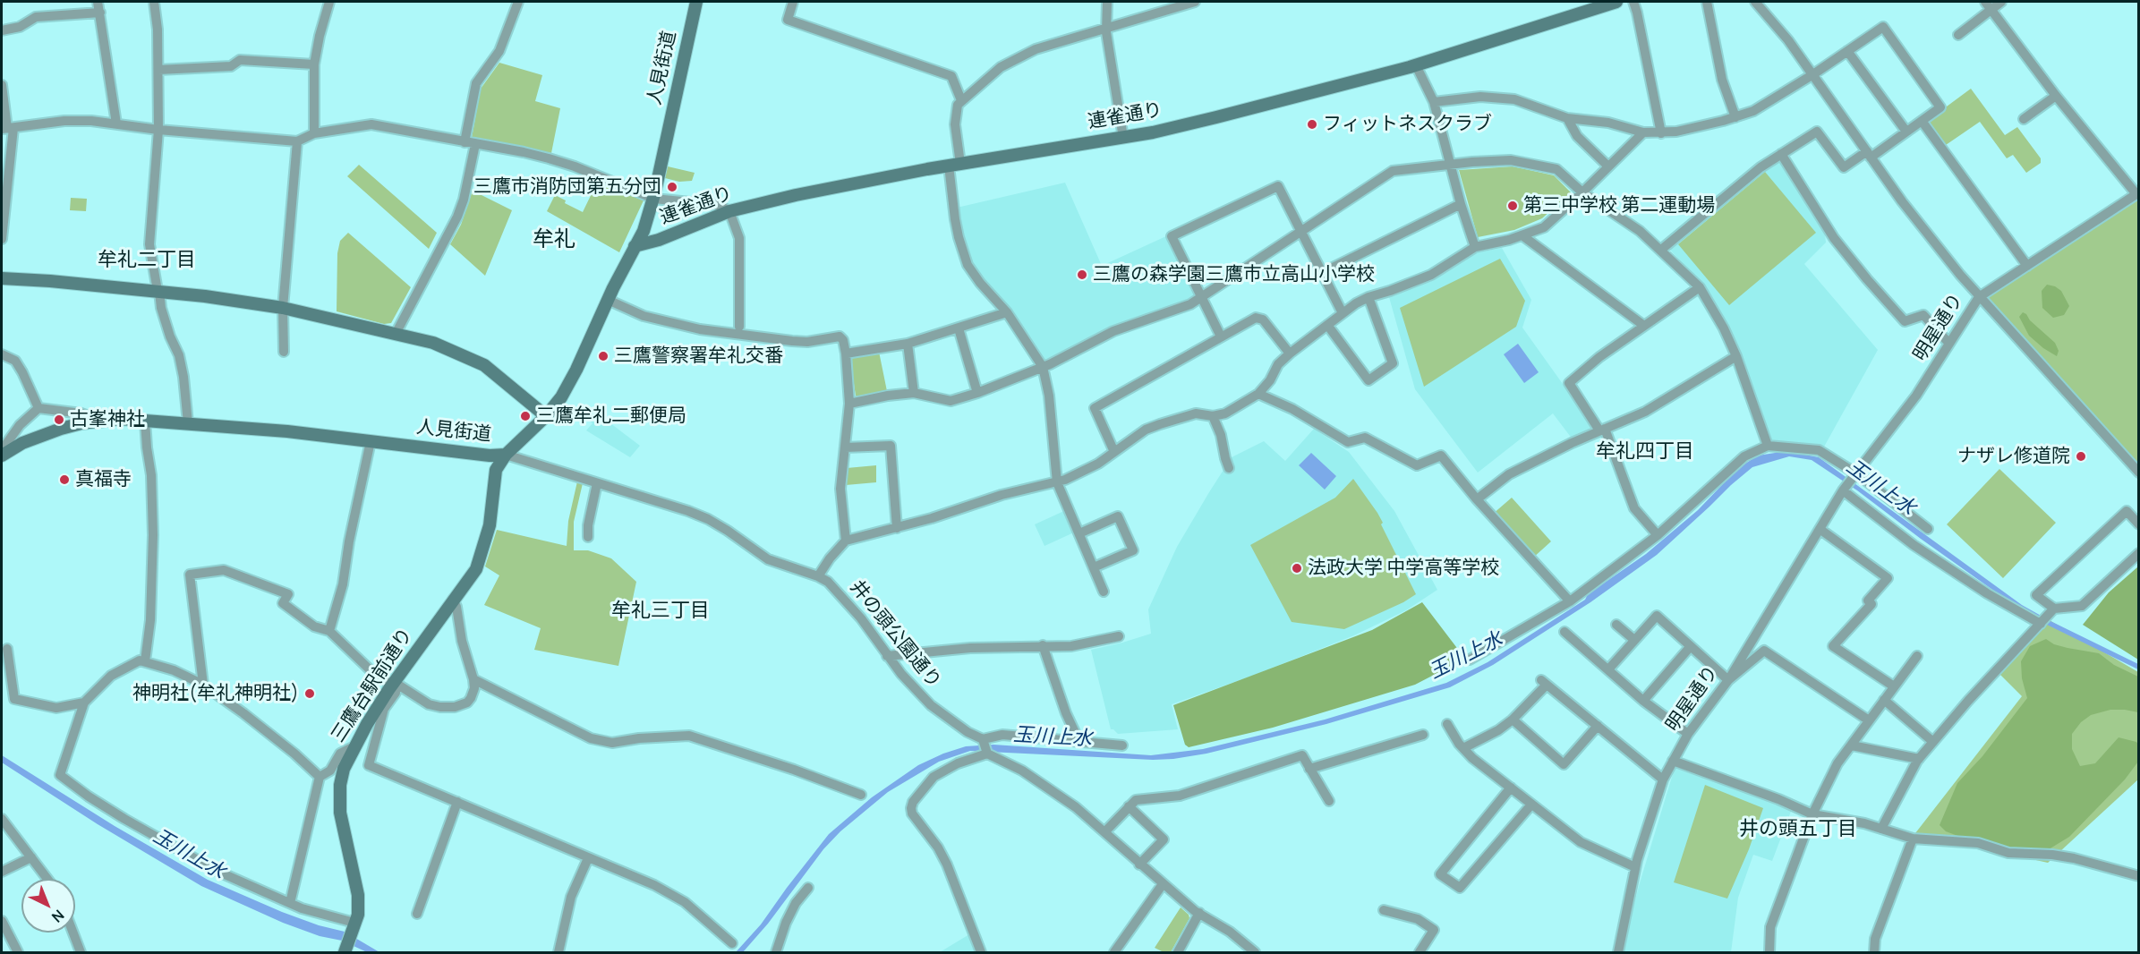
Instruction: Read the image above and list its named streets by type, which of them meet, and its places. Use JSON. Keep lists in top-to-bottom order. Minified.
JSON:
{"streets":{"main road":["人見街道","連雀通り","三鷹台駅前通り"],"street":["明星通り","井の頭公園通り"]},"crossings":[["人見街道","連雀通り"],["人見街道","井の頭公園通り"],["人見街道","三鷹台駅前通り"],["井の頭公園通り","三鷹台駅前通り"]],"districts":["牟礼","牟礼二丁目","牟礼四丁目","牟礼三丁目","井の頭五丁目"],"water":["玉川上水"],"places":["フィットネスクラブ","三鷹市消防団第五分団","第三中学校 第二運動場","三鷹の森学園三鷹市立高山小学校","三鷹警察署牟礼交番","三鷹牟礼二郵便局","古峯神社","ナザレ修道院","真福寺","法政大学 中学高等学校","神明社(牟礼神明社)"],"north":"bottom right"}
